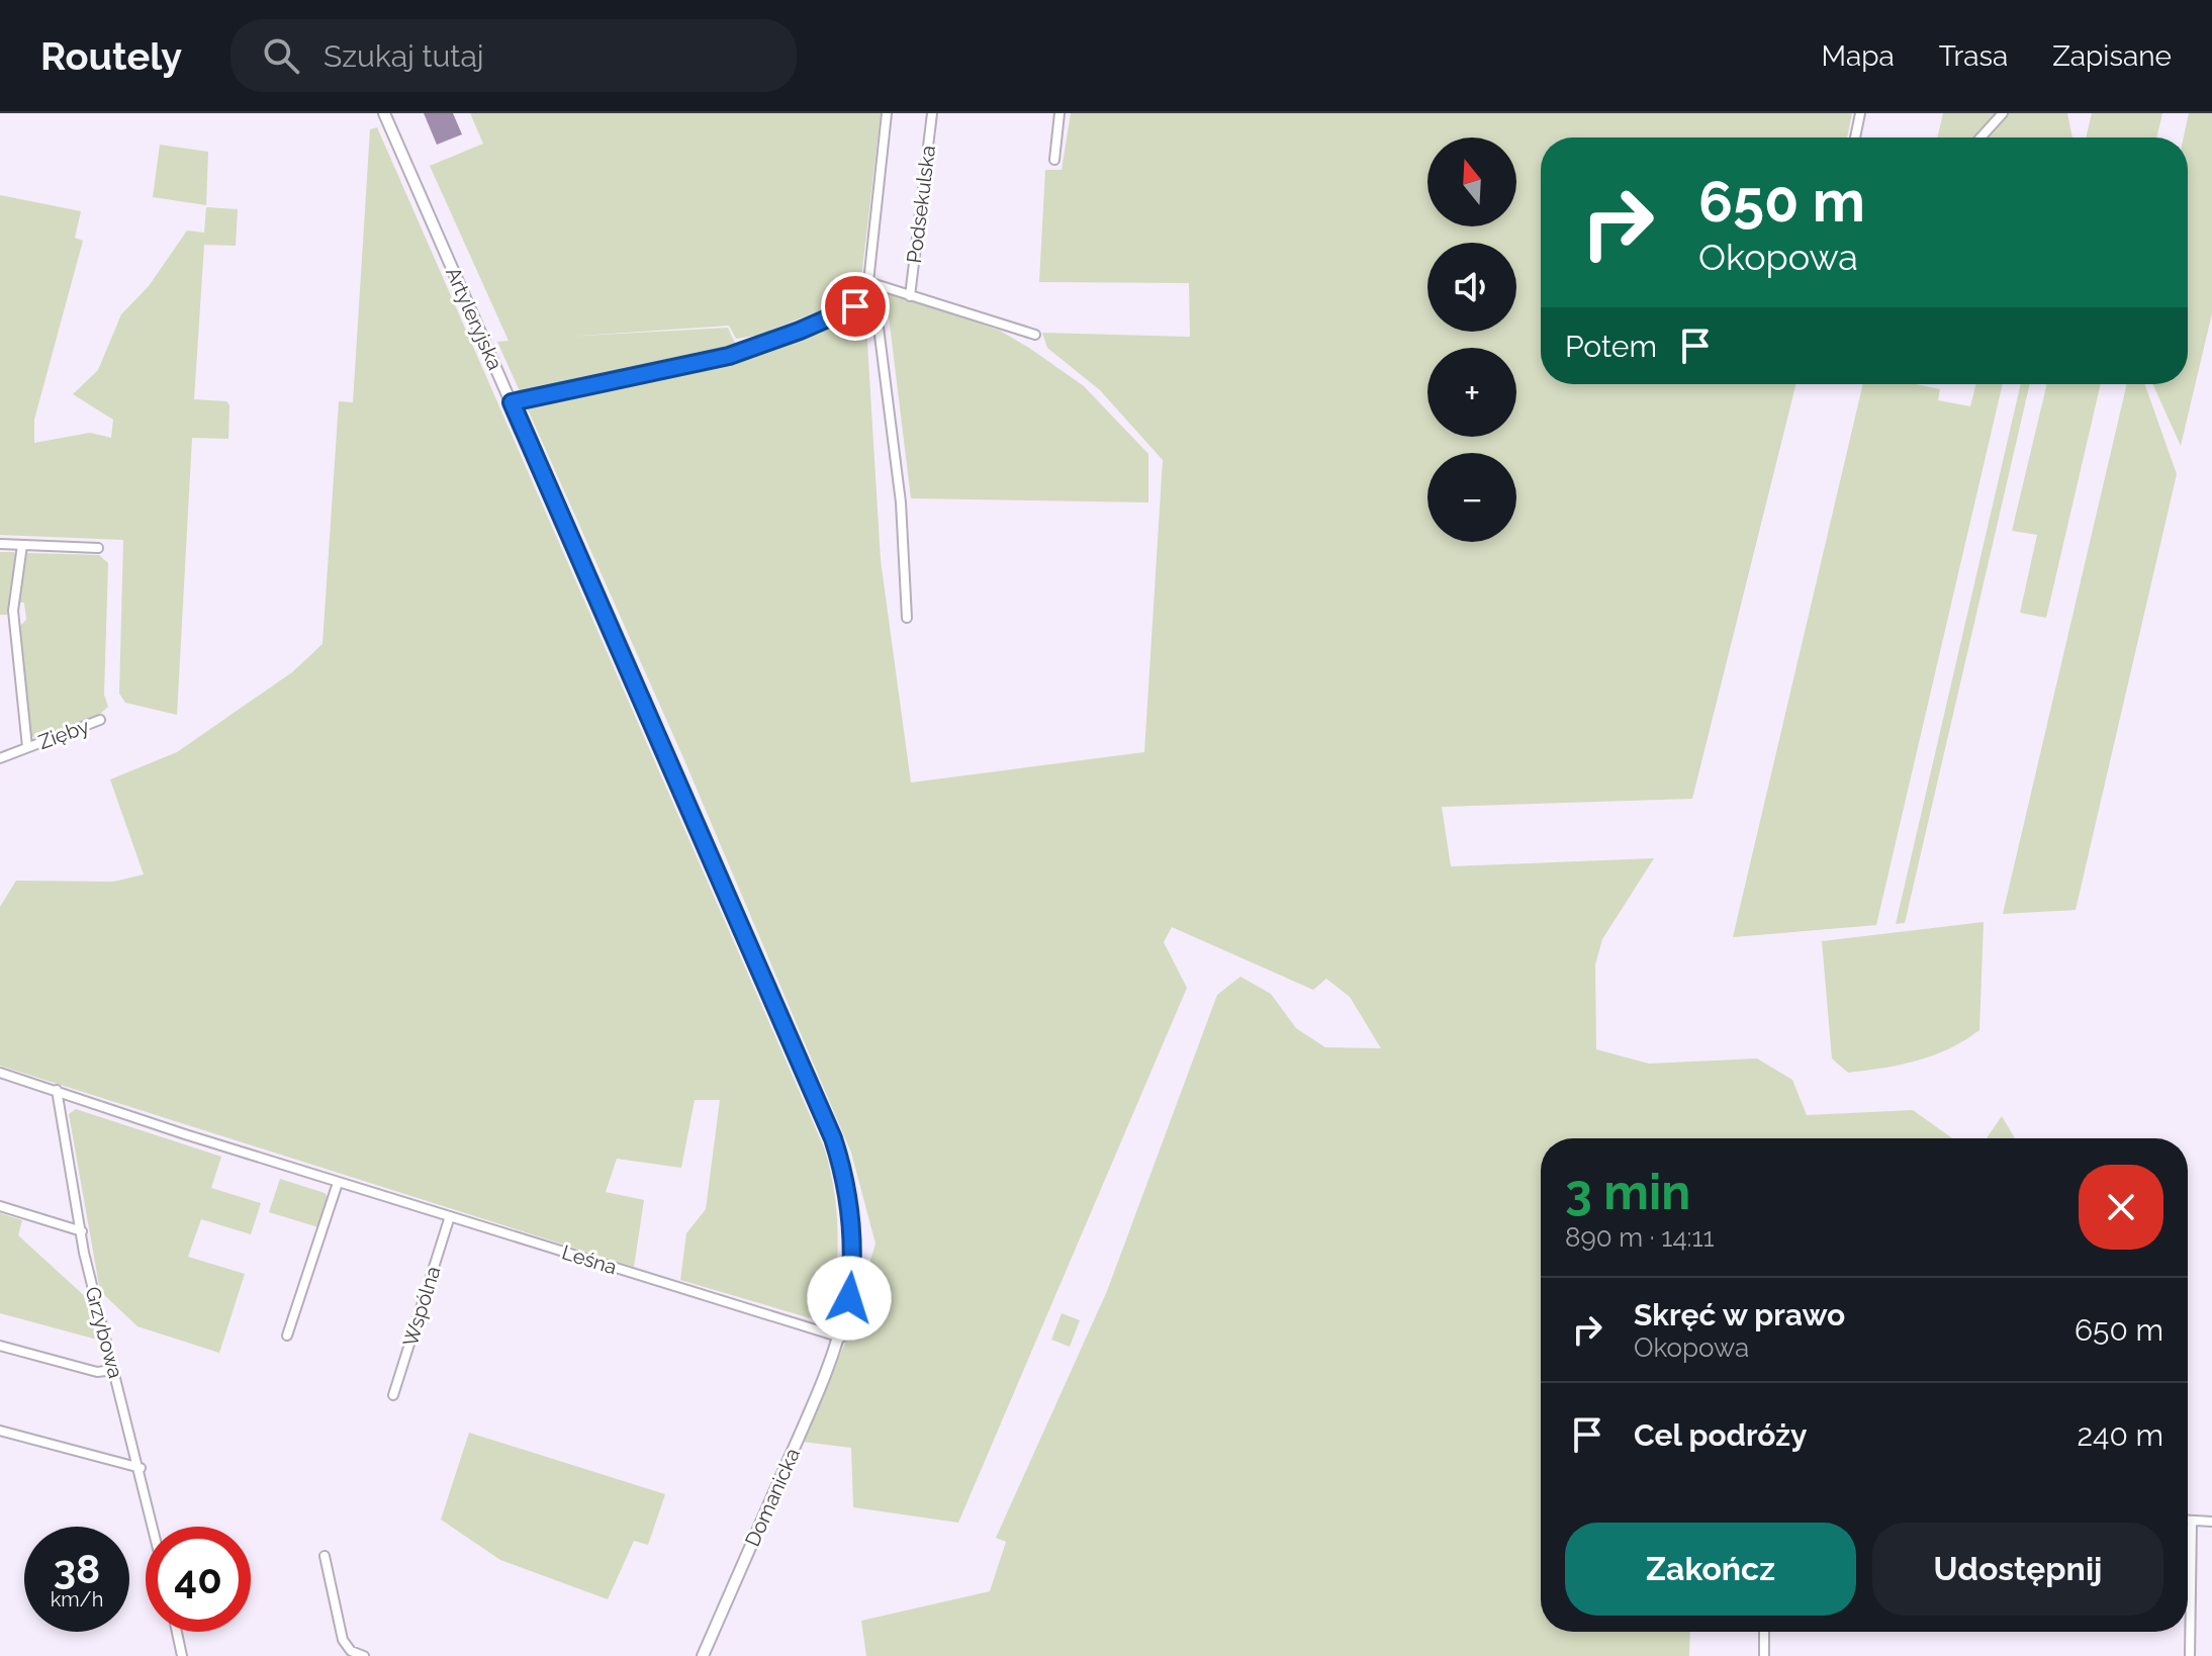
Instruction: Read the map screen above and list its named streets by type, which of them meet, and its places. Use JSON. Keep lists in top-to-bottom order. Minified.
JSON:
{"streets":{"street":["Podsekulska","Artyleryjska","Zięby","Leśna","Wspólna","Grzybowa","Domanicka"]},"crossings":[["Artyleryjska","Leśna"],["Artyleryjska","Domanicka"],["Leśna","Wspólna"],["Leśna","Grzybowa"],["Leśna","Domanicka"]],"north":"top","page":{"header":"Routely","search":"Szukaj tutaj","nav":["Mapa","Trasa","Zapisane"],"map_buttons":["+","−"],"turn":["650 m","Okopowa"],"then":"Potem","heading":["3 min","890 m · 14:11"],"list":[{"name":"Skręć w prawo","note":"Okopowa","value":"650 m"},{"name":"Cel podróży","value":"240 m"}],"buttons":["Zakończ","Udostępnij"],"speed":"38 km/h","limit":"40"}}
